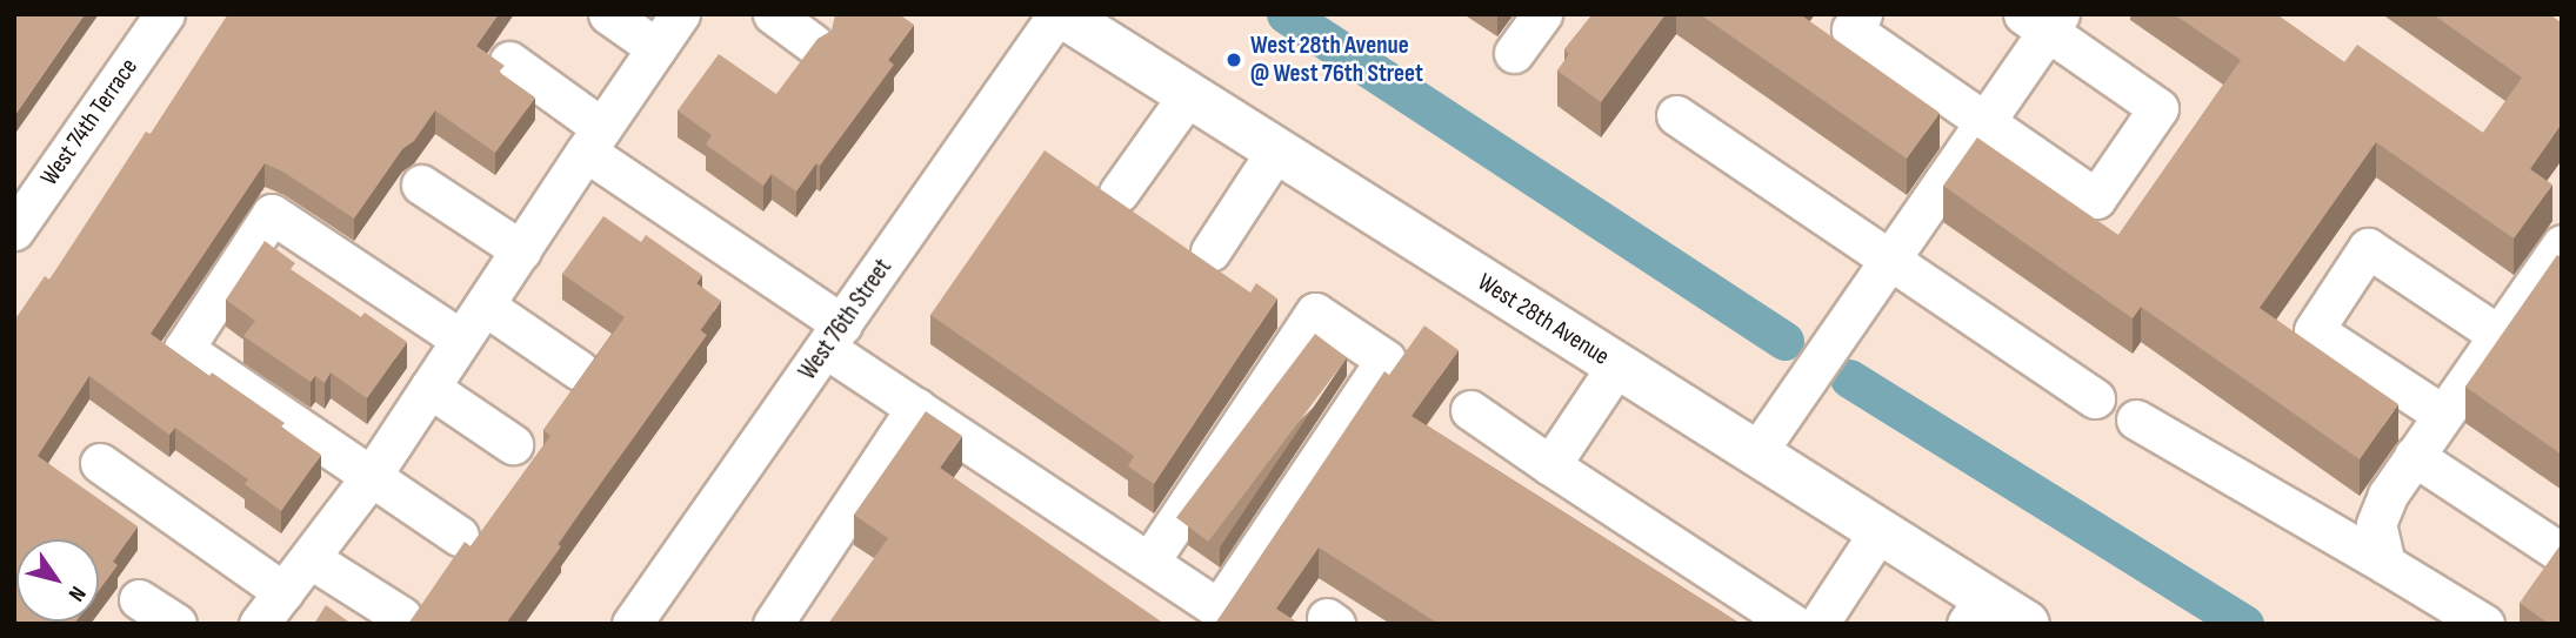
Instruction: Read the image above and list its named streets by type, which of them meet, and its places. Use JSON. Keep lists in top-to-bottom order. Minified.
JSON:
{"streets":{"main road":["West 28th Avenue"],"street":["West 74th Terrace","West 76th Street"]},"crossings":[["West 76th Street","West 28th Avenue"]],"places":["West 28th Avenue @ West 76th Street"],"north":"bottom right"}
